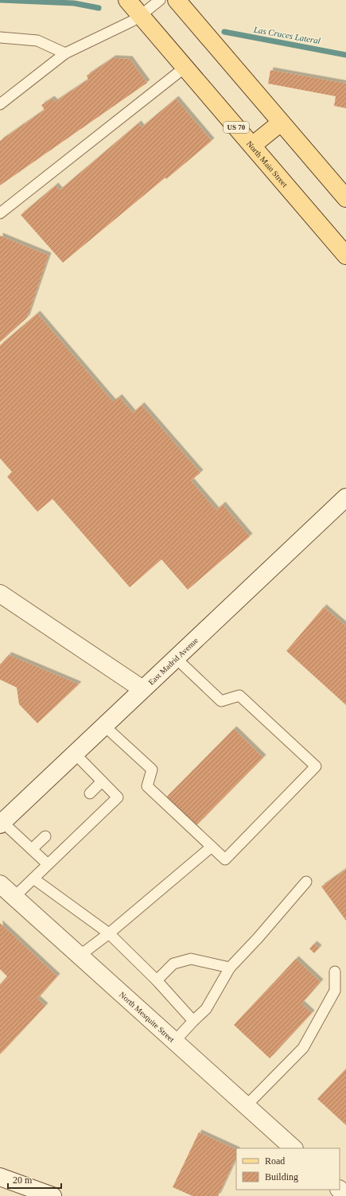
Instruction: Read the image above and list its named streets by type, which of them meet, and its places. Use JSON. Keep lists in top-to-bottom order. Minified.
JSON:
{"streets":{"main road":["US 70","North Main Street"],"street":["East Madrid Avenue","North Mesquite Street"]},"water":["Las Cruces Lateral"],"legend":["Road","Building"],"scale_bar":"20 m"}
